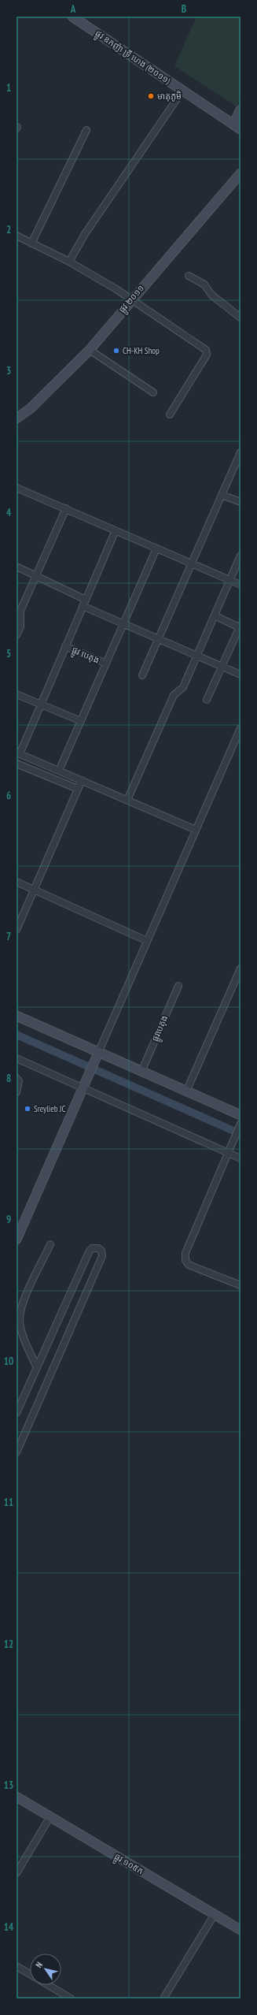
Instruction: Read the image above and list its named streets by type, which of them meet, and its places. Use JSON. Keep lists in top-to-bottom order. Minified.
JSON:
{"streets":{"main road":["ផ្លូវ ឧកញ៉ា ទ្រី ហេង (២០១១)","ផ្លូវ ២០១១","ផ្លូវ ១០៥ក"],"street":["ផ្លូវ បេតុង","ផ្លូវបេតុង"]},"places":["មាតុភូមិ","CH-KH Shop","Sreylieb JC"],"north":"top left","grid":{"columns":["A","B"],"rows":["1","2","3","4","5","6","7","8","9","10","11","12","13","14"]}}
